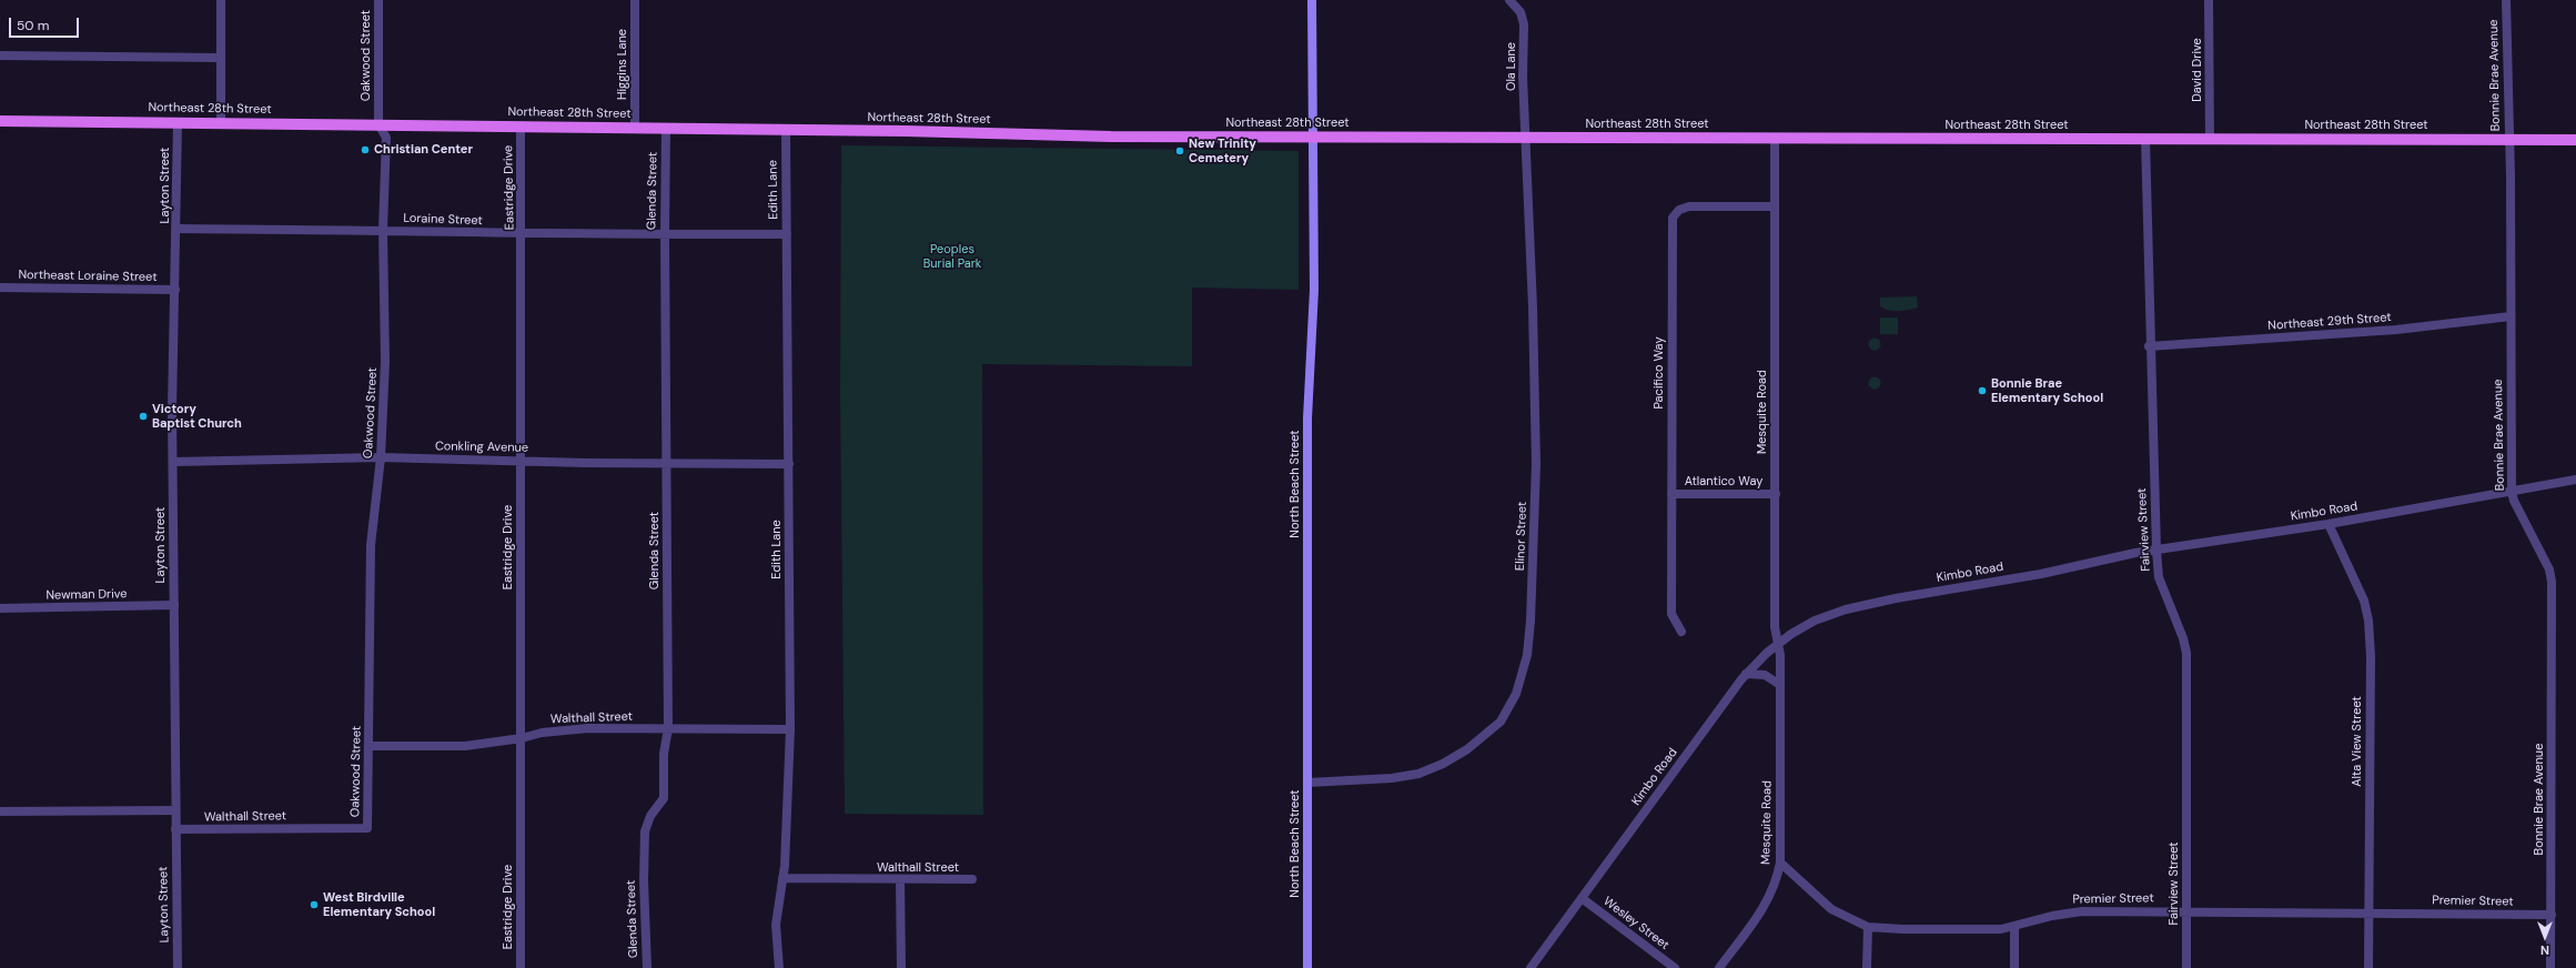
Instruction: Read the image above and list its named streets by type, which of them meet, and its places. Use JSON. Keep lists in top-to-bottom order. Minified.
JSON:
{"streets":{"main road":["Northeast 28th Street","North Beach Street"],"street":["Oakwood Street","Higgins Lane","Ola Lane","David Drive","Bonnie Brae Avenue","Layton Street","Eastridge Drive","Edith Lane","Glenda Street","Loraine Street","Northeast Loraine Street","Northeast 29th Street","Pacifico Way","Mesquite Road","Conkling Avenue","Atlantico Way","Kimbo Road","Fairview Street","Elinor Street","Newman Drive","Walthall Street","Alta View Street","Premier Street","Wesley Street"]},"crossings":[["Oakwood Street","Northeast 28th Street"],["Oakwood Street","Loraine Street"],["Oakwood Street","Conkling Avenue"],["Oakwood Street","Walthall Street"],["Higgins Lane","Northeast 28th Street"],["Ola Lane","Northeast 28th Street"],["Ola Lane","Elinor Street"],["David Drive","Northeast 28th Street"],["Bonnie Brae Avenue","Northeast 28th Street"],["Bonnie Brae Avenue","Northeast 29th Street"],["Bonnie Brae Avenue","Kimbo Road"],["Bonnie Brae Avenue","Premier Street"],["Northeast 28th Street","Layton Street"],["Northeast 28th Street","Eastridge Drive"],["Northeast 28th Street","Edith Lane"],["Northeast 28th Street","Glenda Street"],["Northeast 28th Street","Mesquite Road"],["Northeast 28th Street","North Beach Street"],["Northeast 28th Street","Fairview Street"],["Northeast 28th Street","Elinor Street"],["Layton Street","Loraine Street"],["Layton Street","Northeast Loraine Street"],["Layton Street","Conkling Avenue"],["Layton Street","Newman Drive"],["Layton Street","Walthall Street"],["Eastridge Drive","Loraine Street"],["Eastridge Drive","Conkling Avenue"],["Eastridge Drive","Walthall Street"],["Edith Lane","Loraine Street"],["Edith Lane","Conkling Avenue"],["Edith Lane","Walthall Street"],["Glenda Street","Loraine Street"],["Glenda Street","Conkling Avenue"],["Glenda Street","Walthall Street"],["Northeast 29th Street","Fairview Street"],["Pacifico Way","Mesquite Road"],["Pacifico Way","Atlantico Way"],["Mesquite Road","Atlantico Way"],["Mesquite Road","Kimbo Road"],["Mesquite Road","Premier Street"],["North Beach Street","Elinor Street"],["Kimbo Road","Fairview Street"],["Kimbo Road","Alta View Street"],["Kimbo Road","Wesley Street"],["Fairview Street","Premier Street"],["Alta View Street","Premier Street"]],"parks":["Peoples Burial Park"],"places":["Christian Center","New Trinity Cemetery","Bonnie Brae Elementary School","Victory Baptist Church","West Birdville Elementary School"],"scale_bar":"50 m","north":"bottom"}
